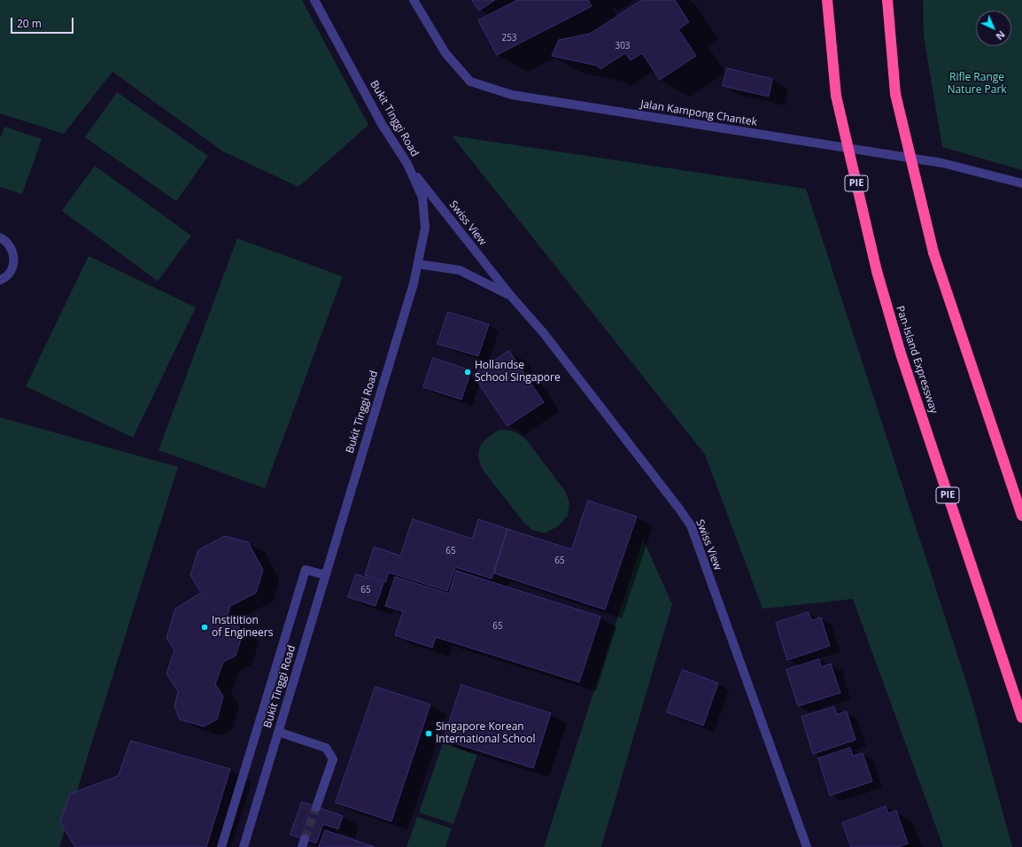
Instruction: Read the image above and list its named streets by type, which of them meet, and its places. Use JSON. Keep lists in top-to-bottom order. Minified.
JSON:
{"streets":{"highway":["PIE","Pan-Island Expressway"],"street":["Jalan Kampong Chantek","Bukit Tinggi Road","Swiss View"]},"crossings":[["Bukit Tinggi Road","Swiss View"]],"parks":["Rifle Range Nature Park"],"places":["Hollandse School Singapore","Institition of Engineers","Singapore Korean International School"],"house_numbers":["253","303","65","65","65","65"],"scale_bar":"20 m","north":"bottom right"}
